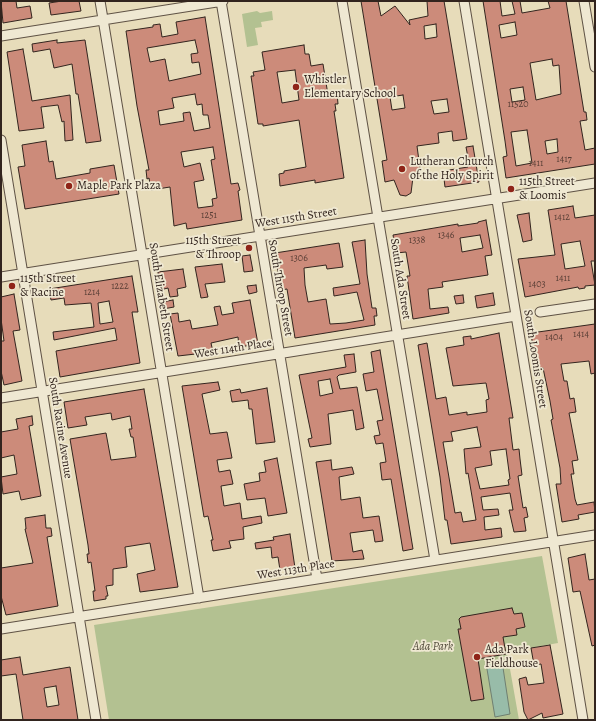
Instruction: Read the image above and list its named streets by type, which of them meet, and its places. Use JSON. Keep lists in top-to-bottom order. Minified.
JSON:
{"streets":{"street":["West 115th Street","South Ada Street","South Throop Street","South Elizabeth Street","West 114th Place","South Loomis Street","South Racine Avenue","West 113th Place"]},"crossings":[["West 115th Street","South Ada Street"],["West 115th Street","South Throop Street"],["West 115th Street","South Elizabeth Street"],["West 115th Street","South Loomis Street"],["West 115th Street","South Racine Avenue"],["South Ada Street","West 114th Place"],["South Ada Street","West 113th Place"],["South Throop Street","West 114th Place"],["South Throop Street","West 113th Place"],["South Elizabeth Street","West 114th Place"],["South Elizabeth Street","West 113th Place"],["West 114th Place","South Loomis Street"],["West 114th Place","South Racine Avenue"],["South Loomis Street","West 113th Place"],["South Racine Avenue","West 113th Place"]],"parks":["Ada Park"],"places":["Whistler Elementary School","Lutheran Church of the Holy Spirit","Maple Park Plaza","115th Street & Loomis","115th Street & Throop","115th Street & Racine","Ada Park Fieldhouse"],"house_numbers":["11520","1417","1411","1251","1412","1346","1338","1306","1411","1403","1222","1214","1414","1404"]}
